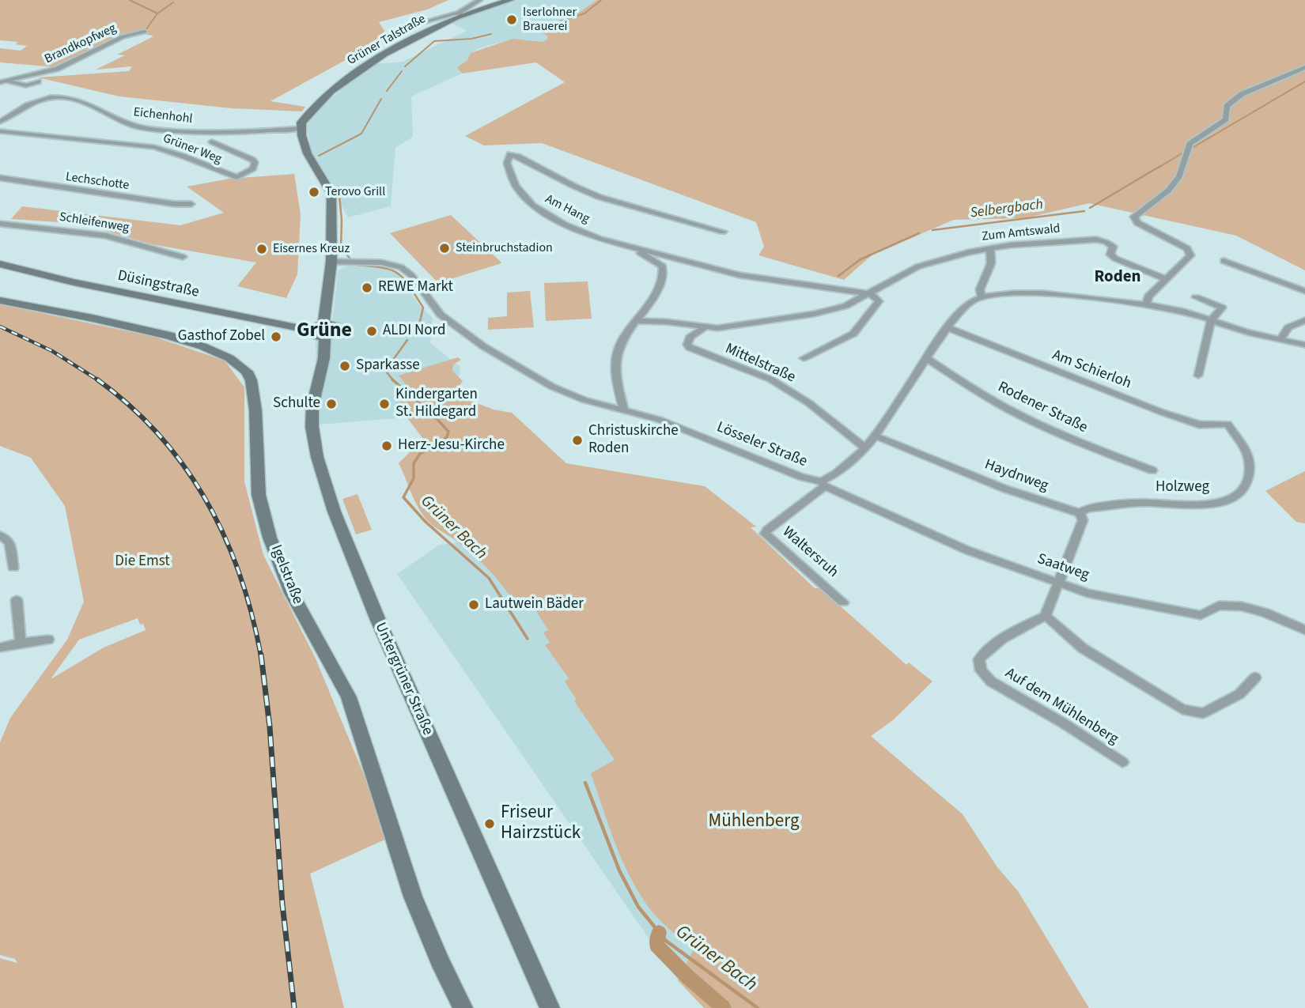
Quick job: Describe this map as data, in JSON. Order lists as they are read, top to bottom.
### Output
{
  "streets": {
    "main road": [
      "Grüner Talstraße",
      "Düsingstraße",
      "Igelstraße",
      "Untergrüner Straße"
    ],
    "street": [
      "Brandkopfweg",
      "Eichenhohl",
      "Grüner Weg",
      "Lechschotte",
      "Am Hang",
      "Schleifenweg",
      "Zum Amtswald",
      "Mittelstraße",
      "Am Schierloh",
      "Rodener Straße",
      "Lösseler Straße",
      "Haydnweg",
      "Holzweg",
      "Waltersruh",
      "Saatweg",
      "Auf dem Mühlenberg"
    ]
  },
  "crossings": [
    ["Grüner Talstraße", "Eichenhohl"],
    ["Am Hang", "Zum Amtswald"],
    ["Zum Amtswald", "Mittelstraße"],
    ["Düsingstraße", "Untergrüner Straße"],
    ["Mittelstraße", "Lösseler Straße"],
    ["Am Schierloh", "Lösseler Straße"],
    ["Am Schierloh", "Holzweg"],
    ["Rodener Straße", "Lösseler Straße"],
    ["Lösseler Straße", "Haydnweg"],
    ["Lösseler Straße", "Waltersruh"],
    ["Lösseler Straße", "Saatweg"],
    ["Haydnweg", "Holzweg"],
    ["Waltersruh", "Saatweg"]
  ],
  "districts": ["Roden", "Grüne"],
  "water": ["Selbergbach", "Grüner Bach"],
  "parks": ["Die Emst", "Mühlenberg"],
  "places": [
    "Iserlohner Brauerei",
    "Terovo Grill",
    "Steinbruchstadion",
    "Eisernes Kreuz",
    "REWE Markt",
    "ALDI Nord",
    "Gasthof Zobel",
    "Sparkasse",
    "Schulte",
    "Kindergarten St. Hildegard",
    "Christuskirche Roden",
    "Herz-Jesu-Kirche",
    "Lautwein Bäder",
    "Friseur Hairzstück"
  ]
}
